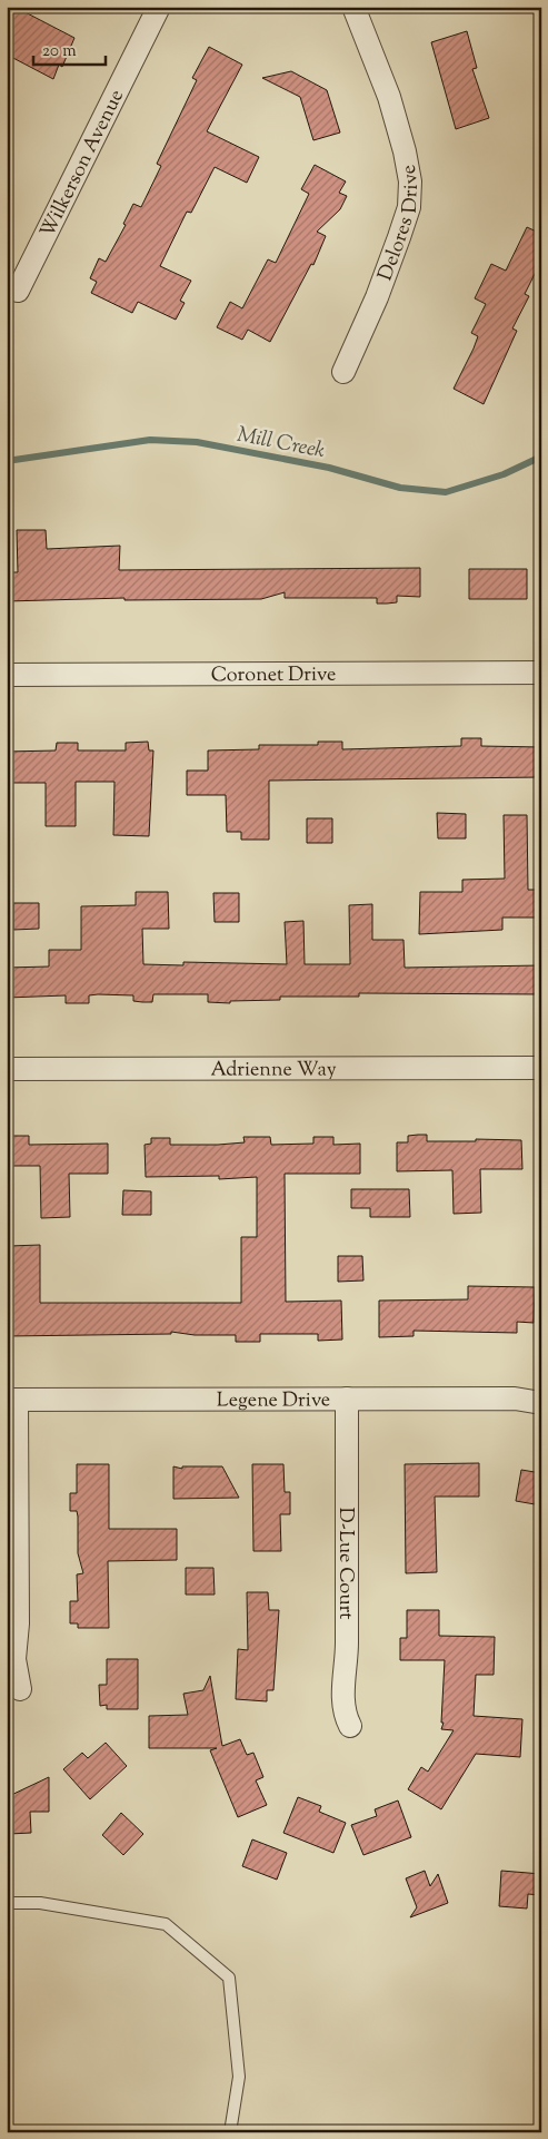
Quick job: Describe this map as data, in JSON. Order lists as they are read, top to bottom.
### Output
{
  "streets": {
    "street": [
      "Wilkerson Avenue",
      "Delores Drive",
      "Coronet Drive",
      "Adrienne Way",
      "Legene Drive",
      "D-Lue Court"
    ]
  },
  "crossings": [
    ["Legene Drive", "D-Lue Court"]
  ],
  "water": ["Mill Creek"],
  "scale_bar": "20 m"
}
